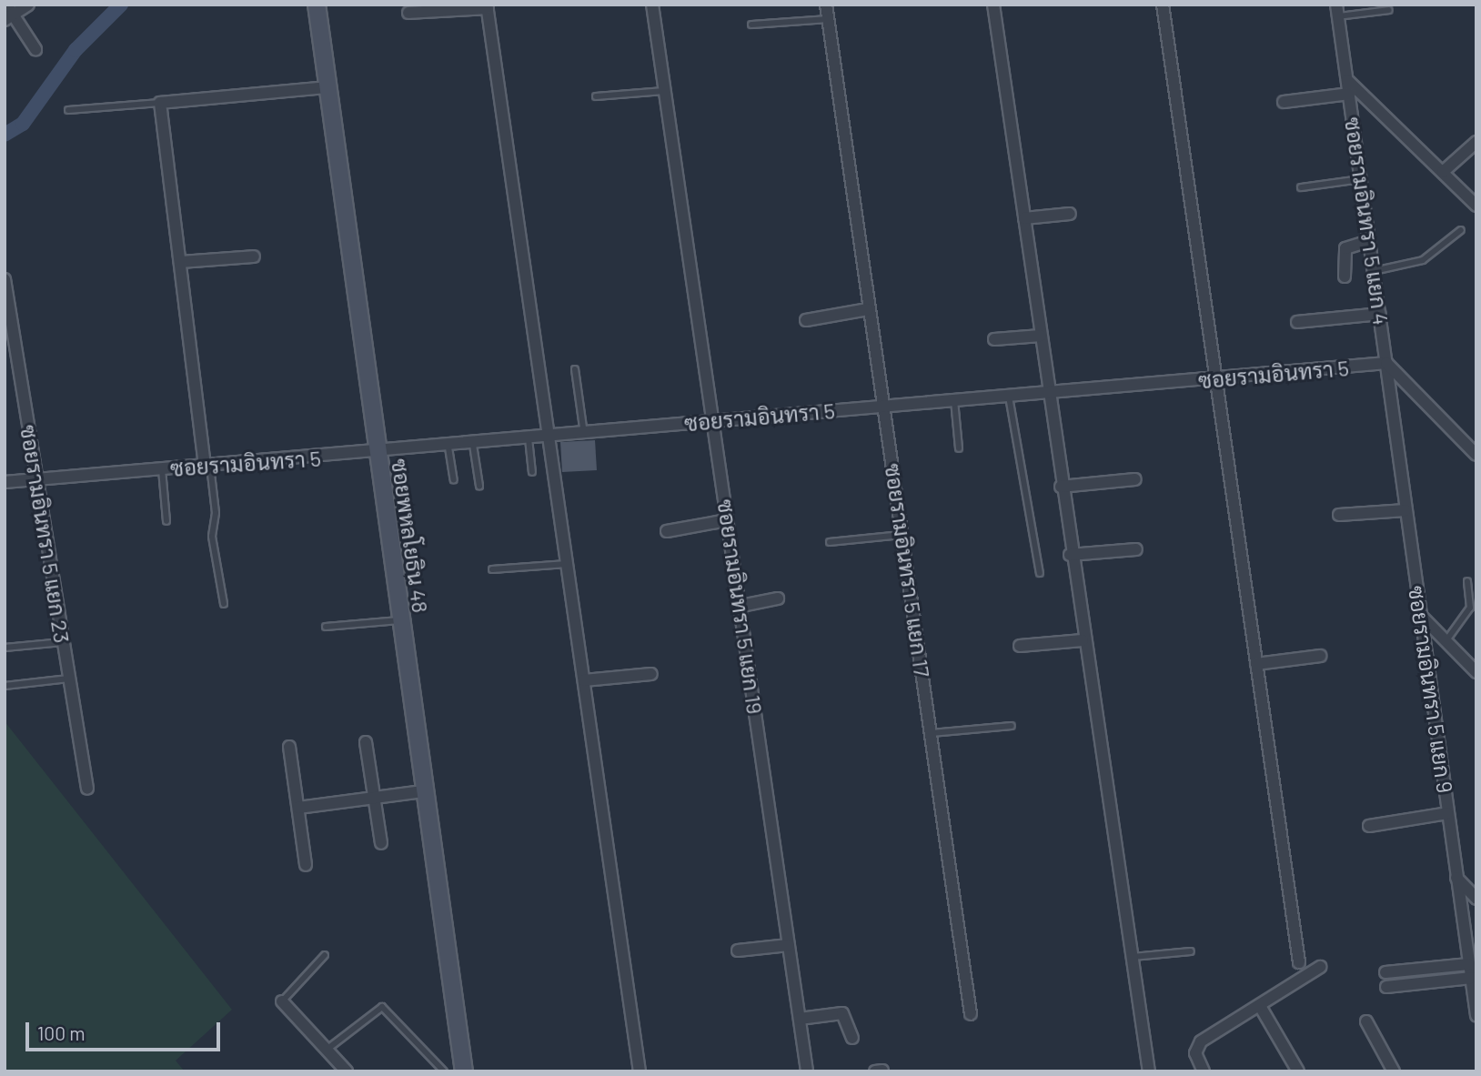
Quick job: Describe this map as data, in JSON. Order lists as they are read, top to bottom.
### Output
{
  "streets": {
    "street": [
      "ซอยรามอินทรา 5 แยก 4",
      "ซอยรามอินทรา 5",
      "ซอยรามอินทรา 5 แยก 23",
      "ซอยพหลโยธิน 48",
      "ซอยรามอินทรา 5 แยก 17",
      "ซอยรามอินทรา 5 แยก 19",
      "ซอยรามอินทรา 5 แยก 9"
    ]
  },
  "crossings": [
    ["ซอยรามอินทรา 5 แยก 4", "ซอยรามอินทรา 5"],
    ["ซอยรามอินทรา 5 แยก 4", "ซอยรามอินทรา 5 แยก 9"],
    ["ซอยรามอินทรา 5", "ซอยรามอินทรา 5 แยก 23"],
    ["ซอยรามอินทรา 5", "ซอยพหลโยธิน 48"],
    ["ซอยรามอินทรา 5", "ซอยรามอินทรา 5 แยก 17"],
    ["ซอยรามอินทรา 5", "ซอยรามอินทรา 5 แยก 19"],
    ["ซอยรามอินทรา 5", "ซอยรามอินทรา 5 แยก 9"]
  ],
  "scale_bar": "100 m"
}
